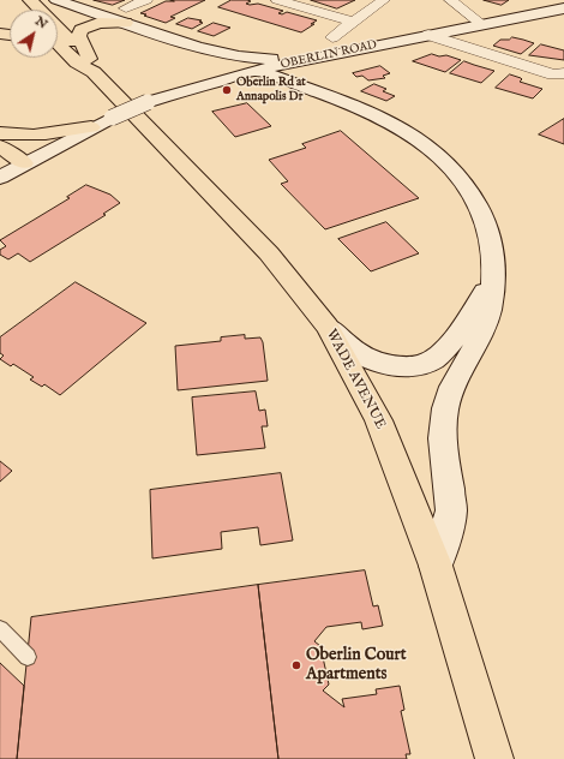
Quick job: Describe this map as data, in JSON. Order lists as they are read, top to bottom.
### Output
{
  "streets": {
    "main road": ["OBERLIN ROAD", "WADE AVENUE"]
  },
  "places": ["Oberlin Rd at Annapolis Dr", "Oberlin Court Apartments"],
  "north": "top right"
}
